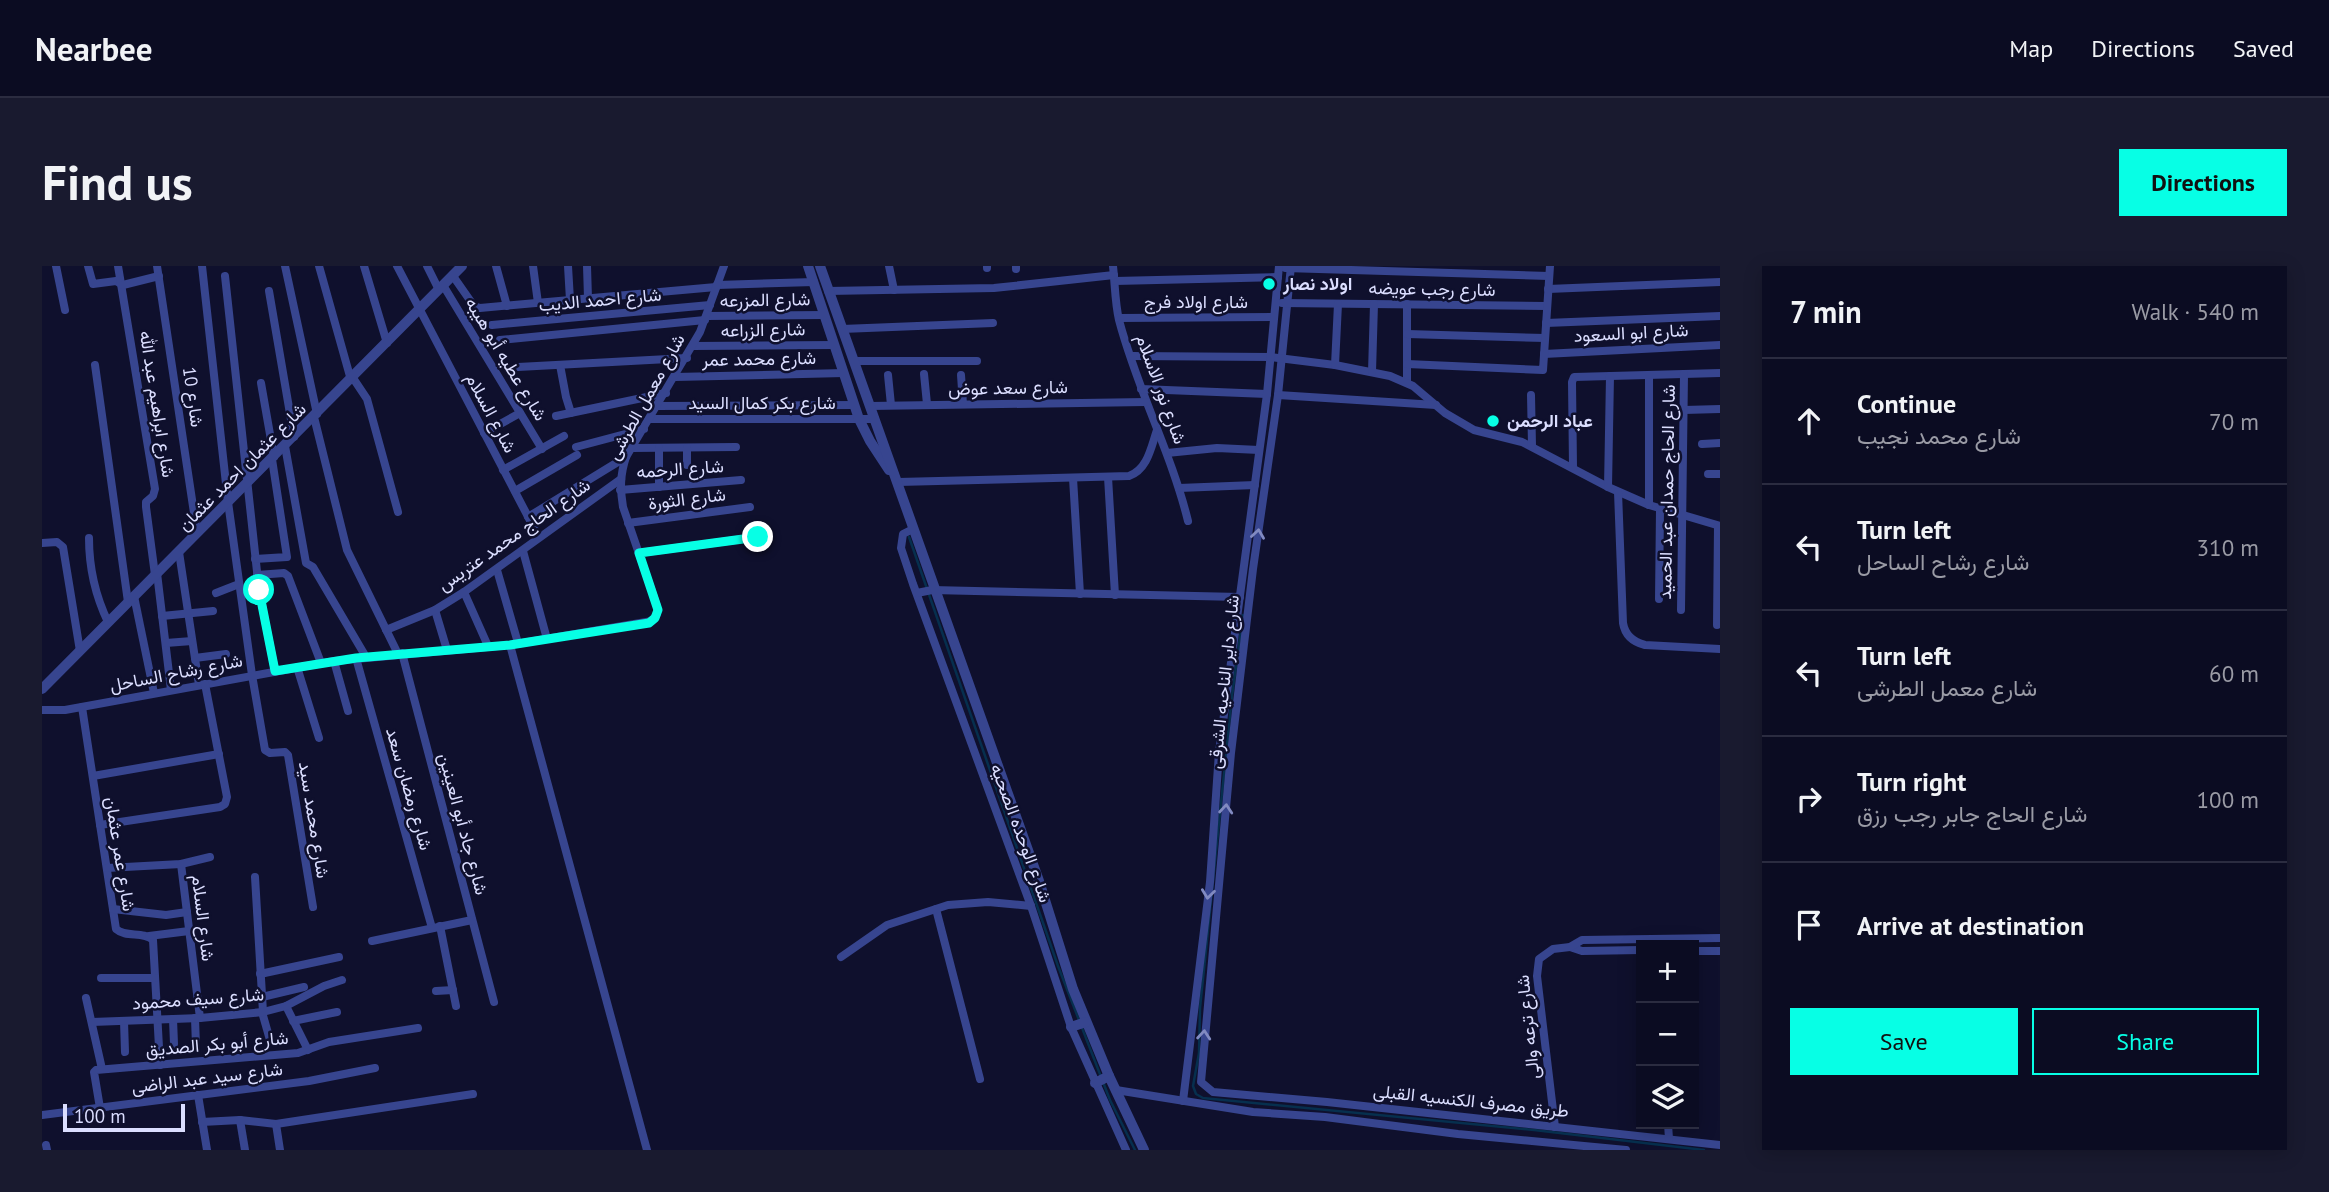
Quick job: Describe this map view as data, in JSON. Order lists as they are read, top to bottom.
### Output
{
  "streets": {
    "street": [
      "شارع رجب عويضه",
      "شارع احمد الديب",
      "شارع المزرعه",
      "شارع اولاد فرج",
      "شارع الزراعه",
      "شارع ابو السعود",
      "شارع عطيه أبو هيبه",
      "شارع محمد عمر",
      "شارع سعد عوض",
      "شارع نور الاسلام",
      "شارع 10",
      "شارع معمل الطرشى",
      "شارع بكر كمال السيد",
      "شارع ابراهيم عبد الله",
      "شارع السلام",
      "شارع عثمان احمد عثمان",
      "شارع الرحمه",
      "شارع الحاج حمدان عبد الحميد",
      "شارع الثورة",
      "شارع الحاج محمد عتريس",
      "شارع رشاح الساحل",
      "شارع داير الناحيه الشرقى",
      "شارع رمضان سعد",
      "شارع محمد سيد",
      "شارع جاد أبو العينين",
      "شارع الوحده الصحيه",
      "شارع عمر عثمان",
      "شارع سيف محمود",
      "شارع ترعه والى",
      "شارع أبو بكر الصديق",
      "شارع سيد عبد الراضى",
      "طريق مصرف الكنسيه القبلى"
    ]
  },
  "crossings": [
    ["شارع رجب عويضه", "شارع داير الناحيه الشرقى"],
    ["شارع احمد الديب", "شارع معمل الطرشى"],
    ["شارع المزرعه", "شارع معمل الطرشى"],
    ["شارع المزرعه", "شارع الوحده الصحيه"],
    ["شارع اولاد فرج", "شارع نور الاسلام"],
    ["شارع اولاد فرج", "شارع داير الناحيه الشرقى"],
    ["شارع الزراعه", "شارع معمل الطرشى"],
    ["شارع الزراعه", "شارع الوحده الصحيه"],
    ["شارع عطيه أبو هيبه", "شارع عثمان احمد عثمان"],
    ["شارع محمد عمر", "شارع معمل الطرشى"],
    ["شارع محمد عمر", "شارع الوحده الصحيه"],
    ["شارع سعد عوض", "شارع نور الاسلام"],
    ["شارع سعد عوض", "شارع الوحده الصحيه"],
    ["شارع 10", "شارع عثمان احمد عثمان"],
    ["شارع معمل الطرشى", "شارع بكر كمال السيد"],
    ["شارع معمل الطرشى", "شارع الرحمه"],
    ["شارع معمل الطرشى", "شارع الثورة"],
    ["شارع معمل الطرشى", "شارع الحاج محمد عتريس"],
    ["شارع معمل الطرشى", "شارع رشاح الساحل"],
    ["شارع بكر كمال السيد", "شارع الوحده الصحيه"],
    ["شارع ابراهيم عبد الله", "شارع عثمان احمد عثمان"],
    ["شارع ابراهيم عبد الله", "شارع رشاح الساحل"],
    ["شارع السلام", "شارع عثمان احمد عثمان"],
    ["شارع السلام", "شارع سيف محمود"],
    ["شارع عثمان احمد عثمان", "شارع جاد أبو العينين"],
    ["شارع الحاج محمد عتريس", "شارع جاد أبو العينين"],
    ["شارع رشاح الساحل", "شارع رمضان سعد"],
    ["شارع رشاح الساحل", "شارع محمد سيد"],
    ["شارع رشاح الساحل", "شارع جاد أبو العينين"],
    ["شارع رشاح الساحل", "شارع عمر عثمان"],
    ["شارع داير الناحيه الشرقى", "طريق مصرف الكنسيه القبلى"],
    ["شارع الوحده الصحيه", "طريق مصرف الكنسيه القبلى"],
    ["شارع ترعه والى", "طريق مصرف الكنسيه القبلى"]
  ],
  "places": ["اولاد نصار", "عباد الرحمن"],
  "scale_bar": "100 m",
  "page": {
    "header": "Nearbee",
    "nav": ["Map", "Directions", "Saved"],
    "buttons": [
      "Directions",
      ["Save", "Share"]
    ],
    "title": "Find us",
    "heading": ["7 min", "Walk · 540 m"],
    "list": [
      ["Continue", "شارع محمد نجيب", "70 m"],
      ["Turn left", "شارع رشاح الساحل", "310 m"],
      ["Turn left", "شارع معمل الطرشى", "60 m"],
      ["Turn right", "شارع الحاج جابر رجب رزق", "100 m"],
      "Arrive at destination"
    ],
    "map_buttons": ["+", "−"],
    "scale": "100 m"
  }
}
